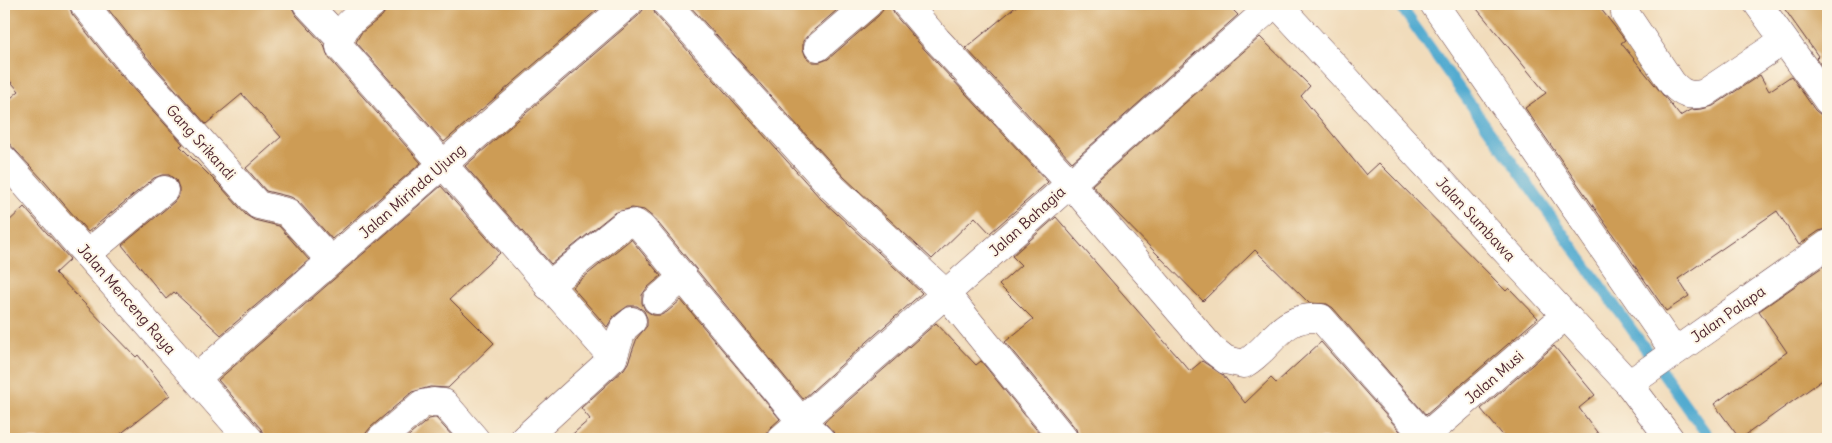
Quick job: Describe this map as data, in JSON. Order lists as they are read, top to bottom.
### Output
{
  "streets": {
    "street": [
      "Gang Srikandi",
      "Jalan Mirinda Ujung",
      "Jalan Sumbawa",
      "Jalan Bahagia",
      "Jalan Menceng Raya",
      "Jalan Palapa",
      "Jalan Musi"
    ]
  },
  "crossings": [
    ["Gang Srikandi", "Jalan Mirinda Ujung"],
    ["Jalan Mirinda Ujung", "Jalan Menceng Raya"],
    ["Jalan Sumbawa", "Jalan Bahagia"],
    ["Jalan Sumbawa", "Jalan Palapa"],
    ["Jalan Sumbawa", "Jalan Musi"]
  ]
}
